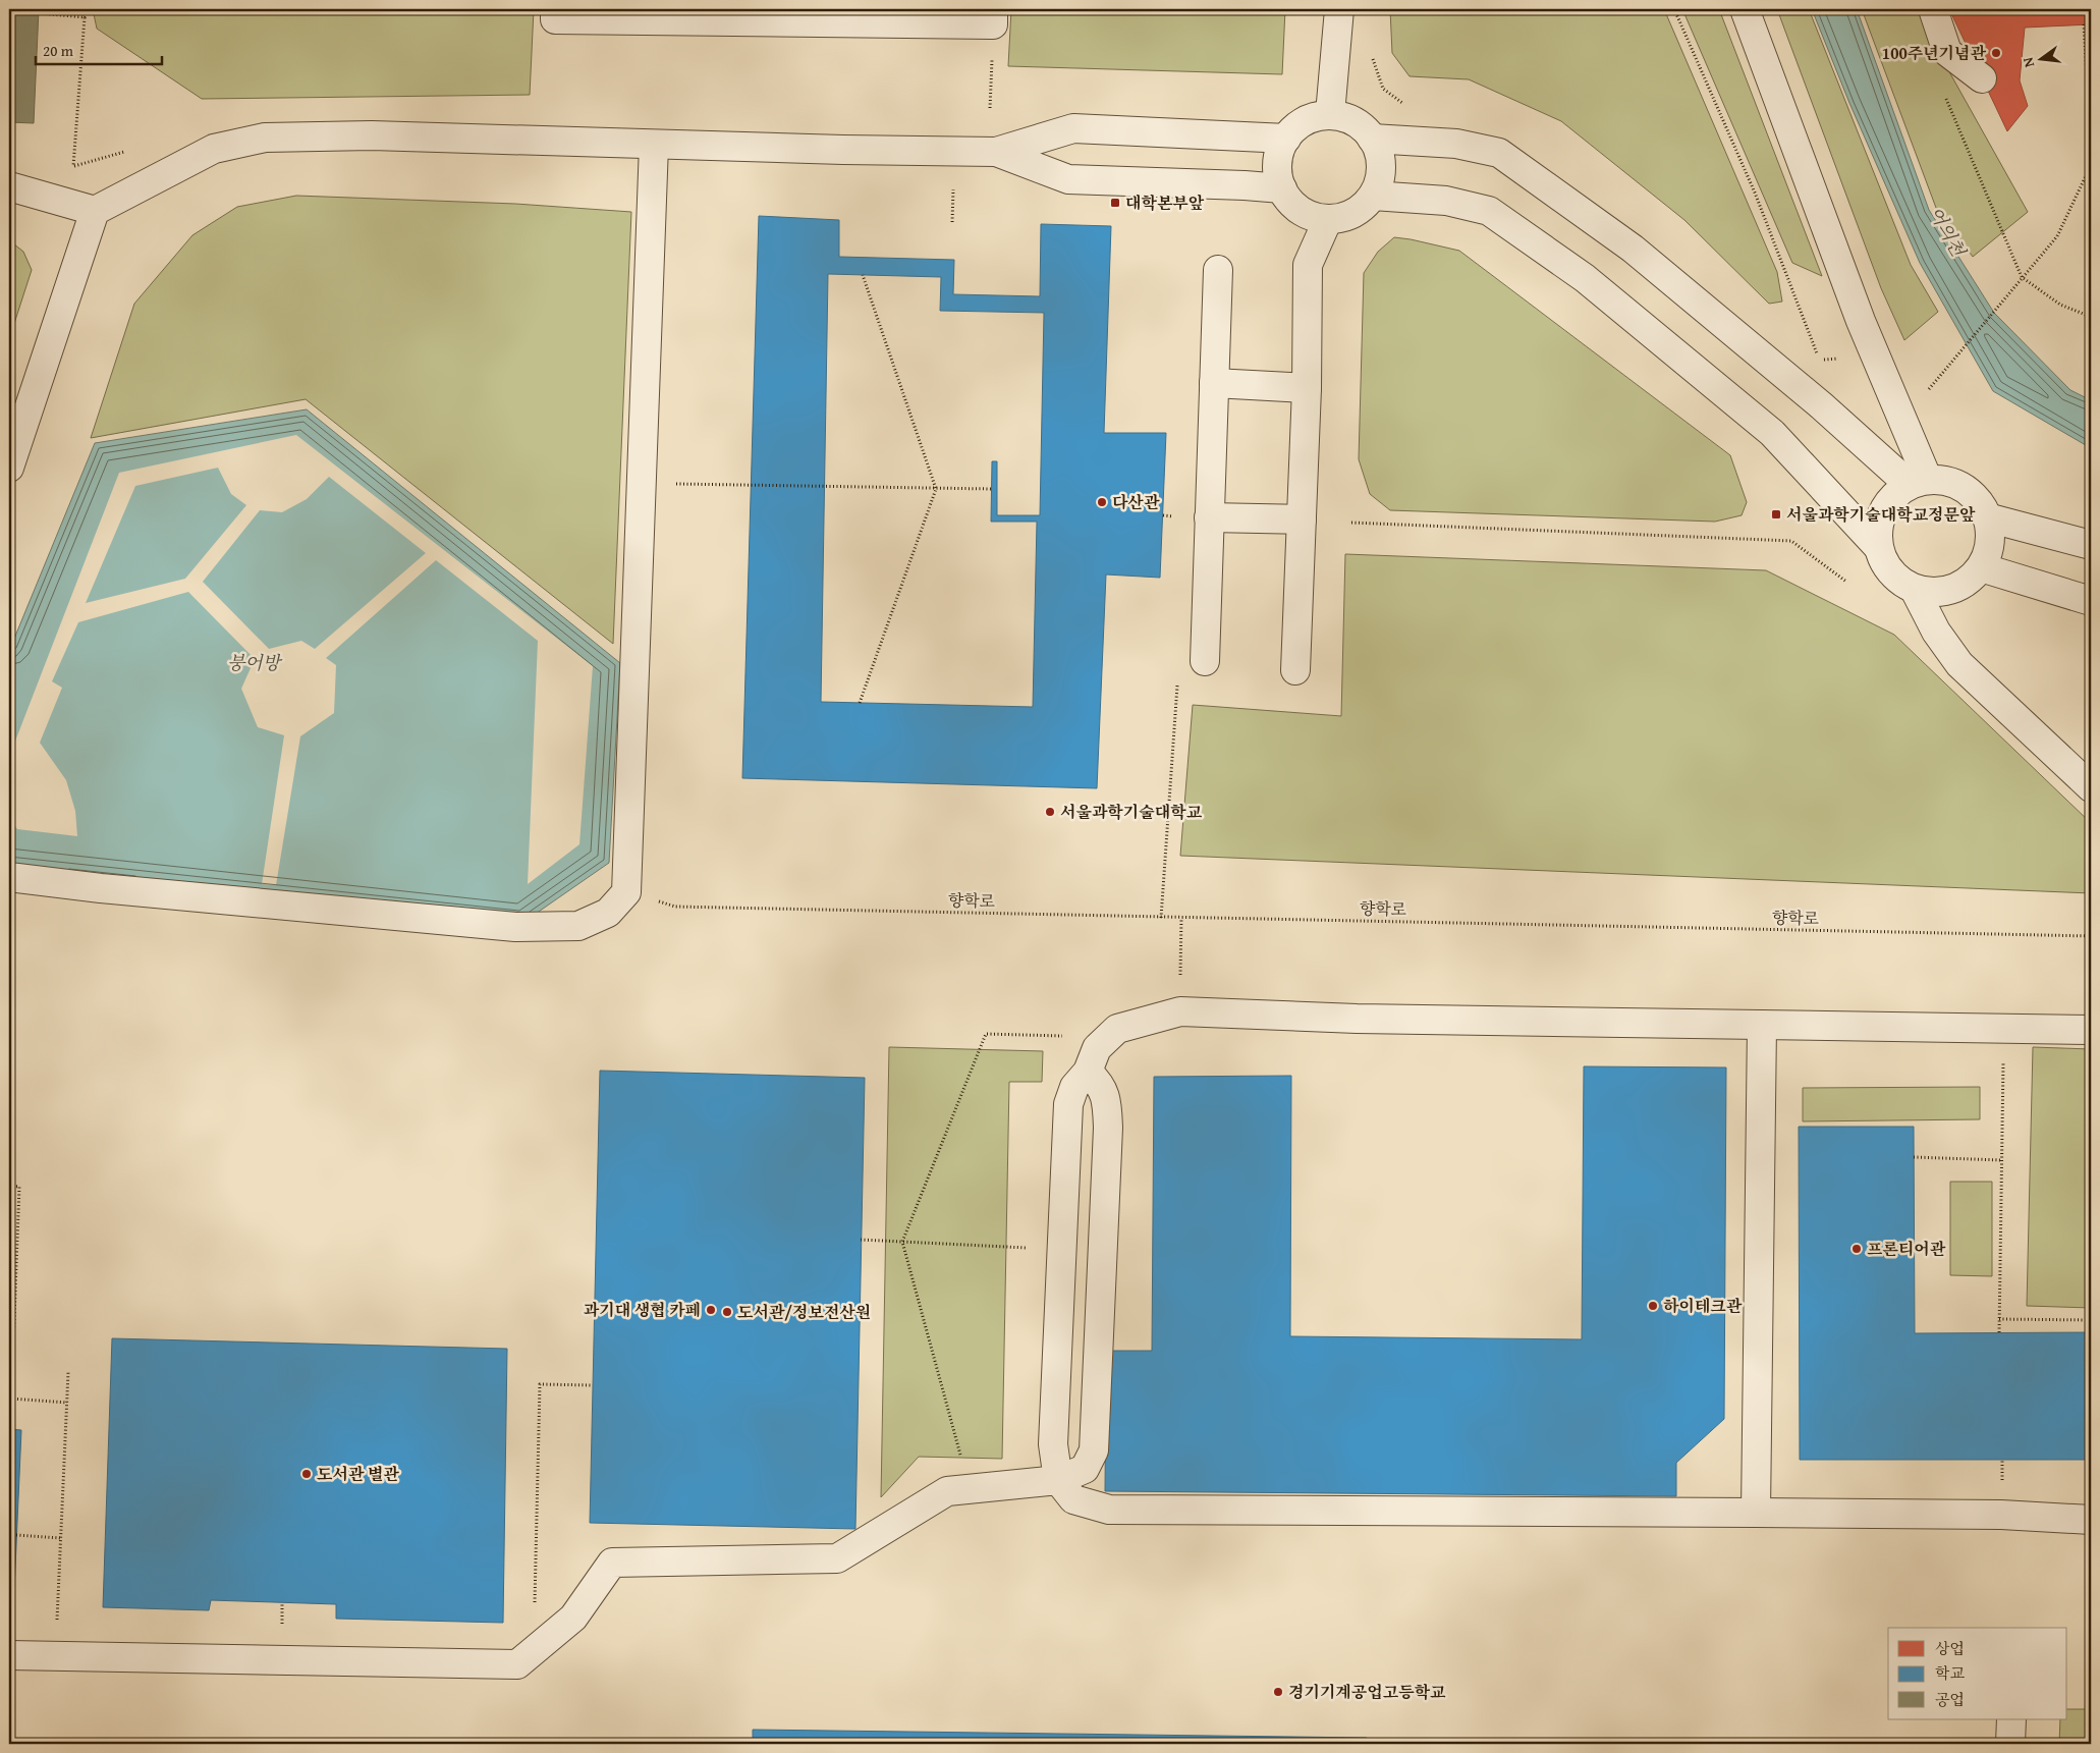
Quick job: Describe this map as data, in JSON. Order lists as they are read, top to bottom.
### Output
{
  "streets": {
    "path": ["향학로"]
  },
  "water": ["어의천", "붕어방"],
  "places": {
    "other": [
      "100주년기념관",
      "다산관",
      "서울과학기술대학교",
      "프론티어관",
      "하이테크관",
      "과기대 생협 카페",
      "도서관/정보전산원",
      "도서관 별관",
      "경기기계공업고등학교"
    ],
    "transit": ["대학본부앞", "서울과학기술대학교정문앞"]
  },
  "legend": ["상업", "학교", "공업"],
  "scale_bar": "20 m",
  "north": "left"
}
